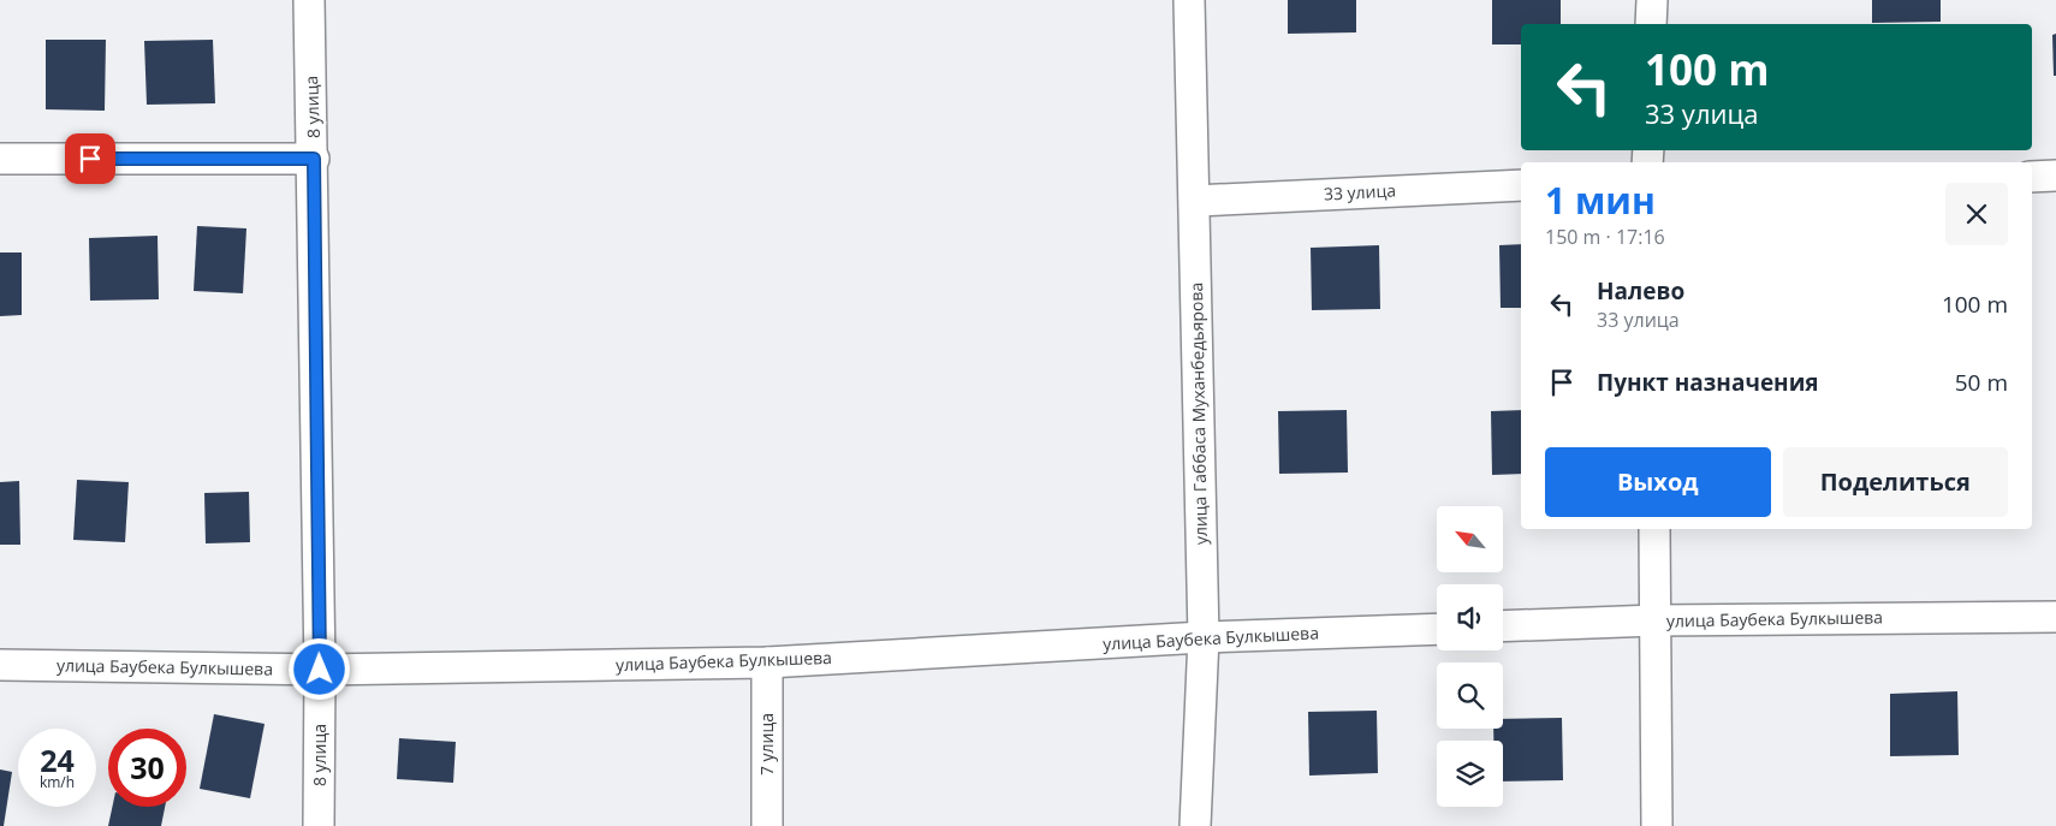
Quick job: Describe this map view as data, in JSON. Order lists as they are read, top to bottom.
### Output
{
  "streets": {
    "street": [
      "8 улица",
      "33 улица",
      "улица Габбаса Муханбедьярова",
      "улица Баубека Булкышева",
      "7 улица"
    ]
  },
  "crossings": [
    ["8 улица", "улица Баубека Булкышева"],
    ["33 улица", "улица Габбаса Муханбедьярова"],
    ["улица Габбаса Муханбедьярова", "улица Баубека Булкышева"],
    ["улица Баубека Булкышева", "7 улица"]
  ],
  "north": "top left",
  "page": {
    "turn": ["100 m", "33 улица"],
    "heading": ["1 мин", "150 m · 17:16"],
    "list": [
      {
        "name": "Налево",
        "note": "33 улица",
        "value": "100 m"
      },
      {
        "name": "Пункт назначения",
        "value": "50 m"
      }
    ],
    "buttons": ["Выход", "Поделиться"],
    "speed": "24 km/h",
    "limit": "30"
  }
}
